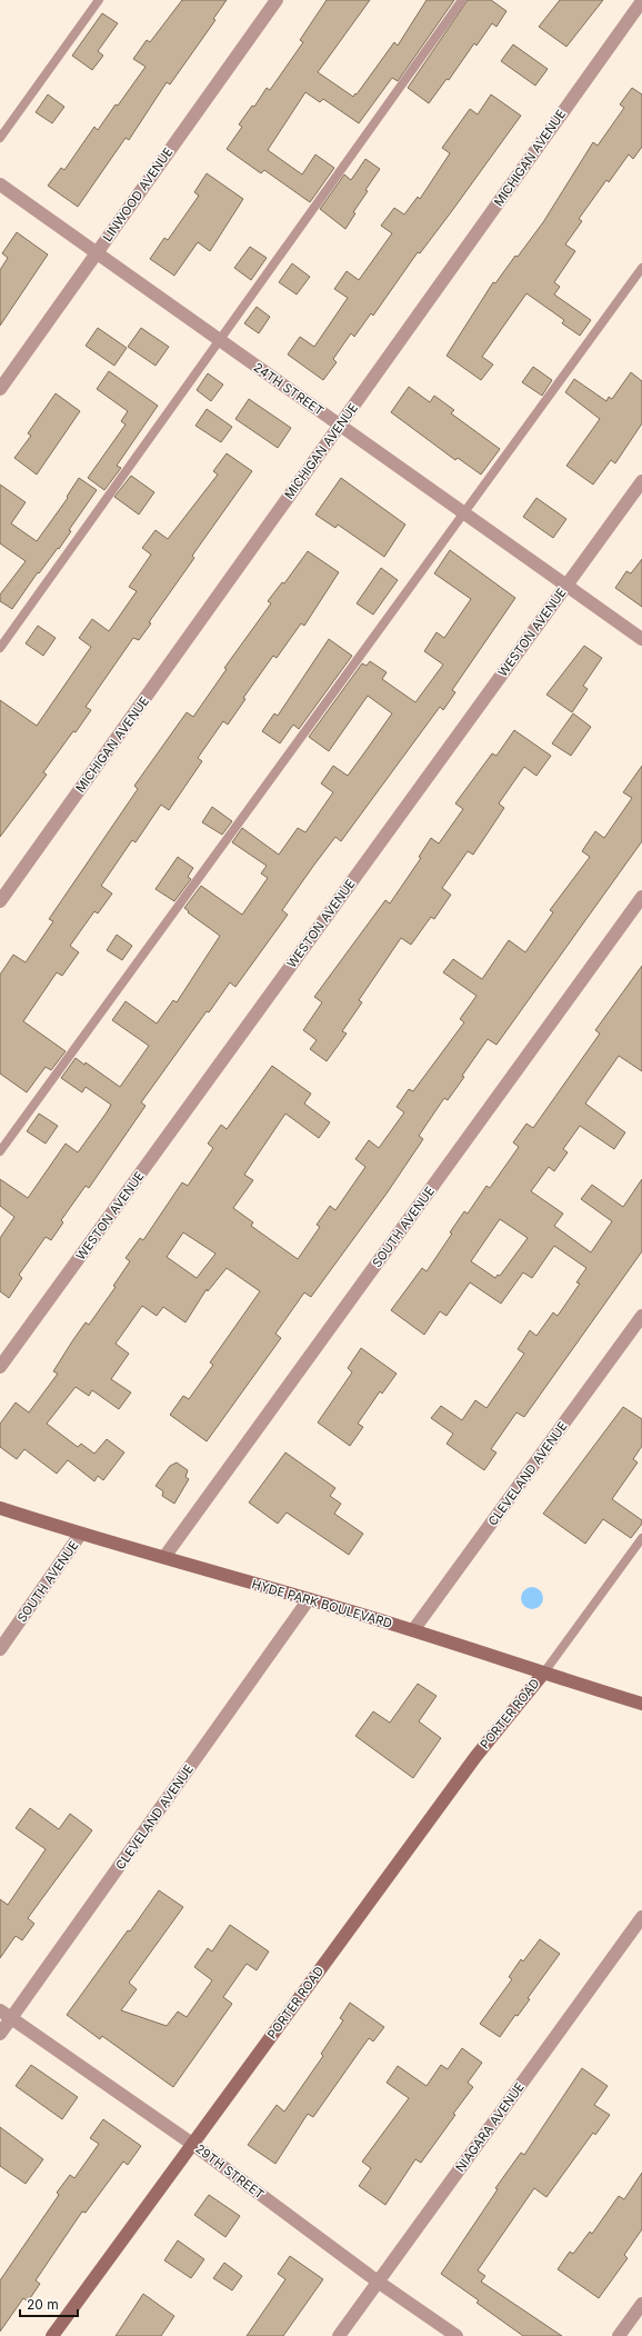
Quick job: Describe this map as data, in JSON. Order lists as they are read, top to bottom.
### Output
{
  "streets": {
    "main road": ["HYDE PARK BOULEVARD", "PORTER ROAD"],
    "street": [
      "MICHIGAN AVENUE",
      "LINWOOD AVENUE",
      "24TH STREET",
      "WESTON AVENUE",
      "SOUTH AVENUE",
      "CLEVELAND AVENUE",
      "NIAGARA AVENUE",
      "29TH STREET"
    ]
  },
  "crossings": [
    ["MICHIGAN AVENUE", "24TH STREET"],
    ["LINWOOD AVENUE", "24TH STREET"],
    ["24TH STREET", "WESTON AVENUE"],
    ["SOUTH AVENUE", "HYDE PARK BOULEVARD"],
    ["CLEVELAND AVENUE", "HYDE PARK BOULEVARD"],
    ["CLEVELAND AVENUE", "29TH STREET"],
    ["HYDE PARK BOULEVARD", "PORTER ROAD"],
    ["PORTER ROAD", "29TH STREET"],
    ["NIAGARA AVENUE", "29TH STREET"]
  ],
  "scale_bar": "20 m"
}
